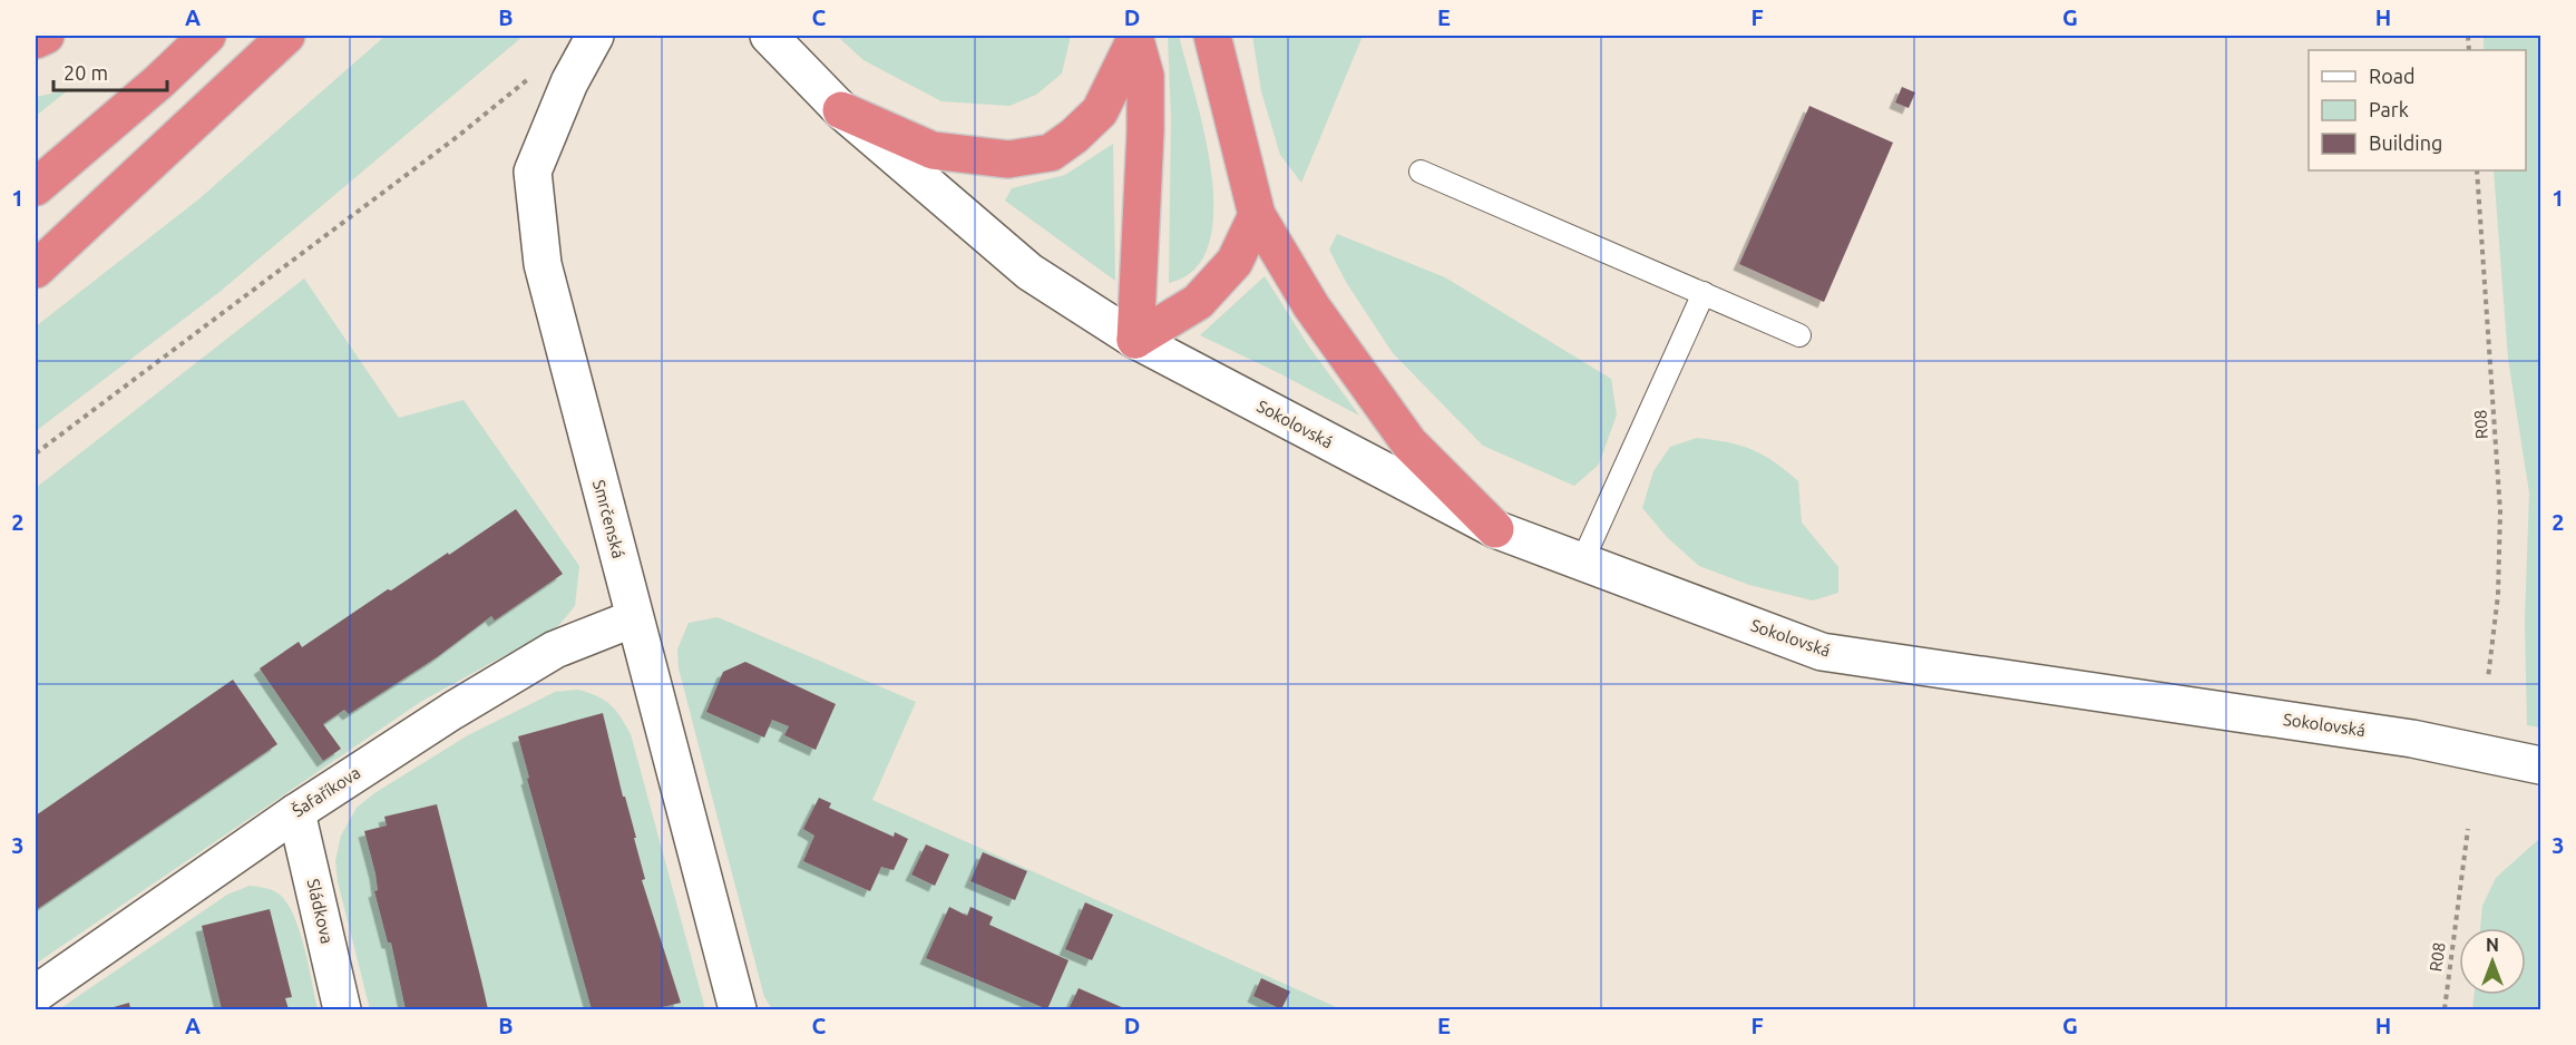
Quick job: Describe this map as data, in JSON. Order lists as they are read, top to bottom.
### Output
{
  "streets": {
    "street": [
      "Sokolovská",
      "Smrčenská",
      "Šafaříkova",
      "Sládkova"
    ],
    "path": ["R08"]
  },
  "crossings": [
    ["Smrčenská", "Šafaříkova"],
    ["Šafaříkova", "Sládkova"]
  ],
  "legend": ["Road", "Park", "Building"],
  "scale_bar": "20 m",
  "north": "top",
  "grid": {
    "columns": [
      "A",
      "B",
      "C",
      "D",
      "E",
      "F",
      "G",
      "H"
    ],
    "rows": ["1", "2", "3"]
  }
}
